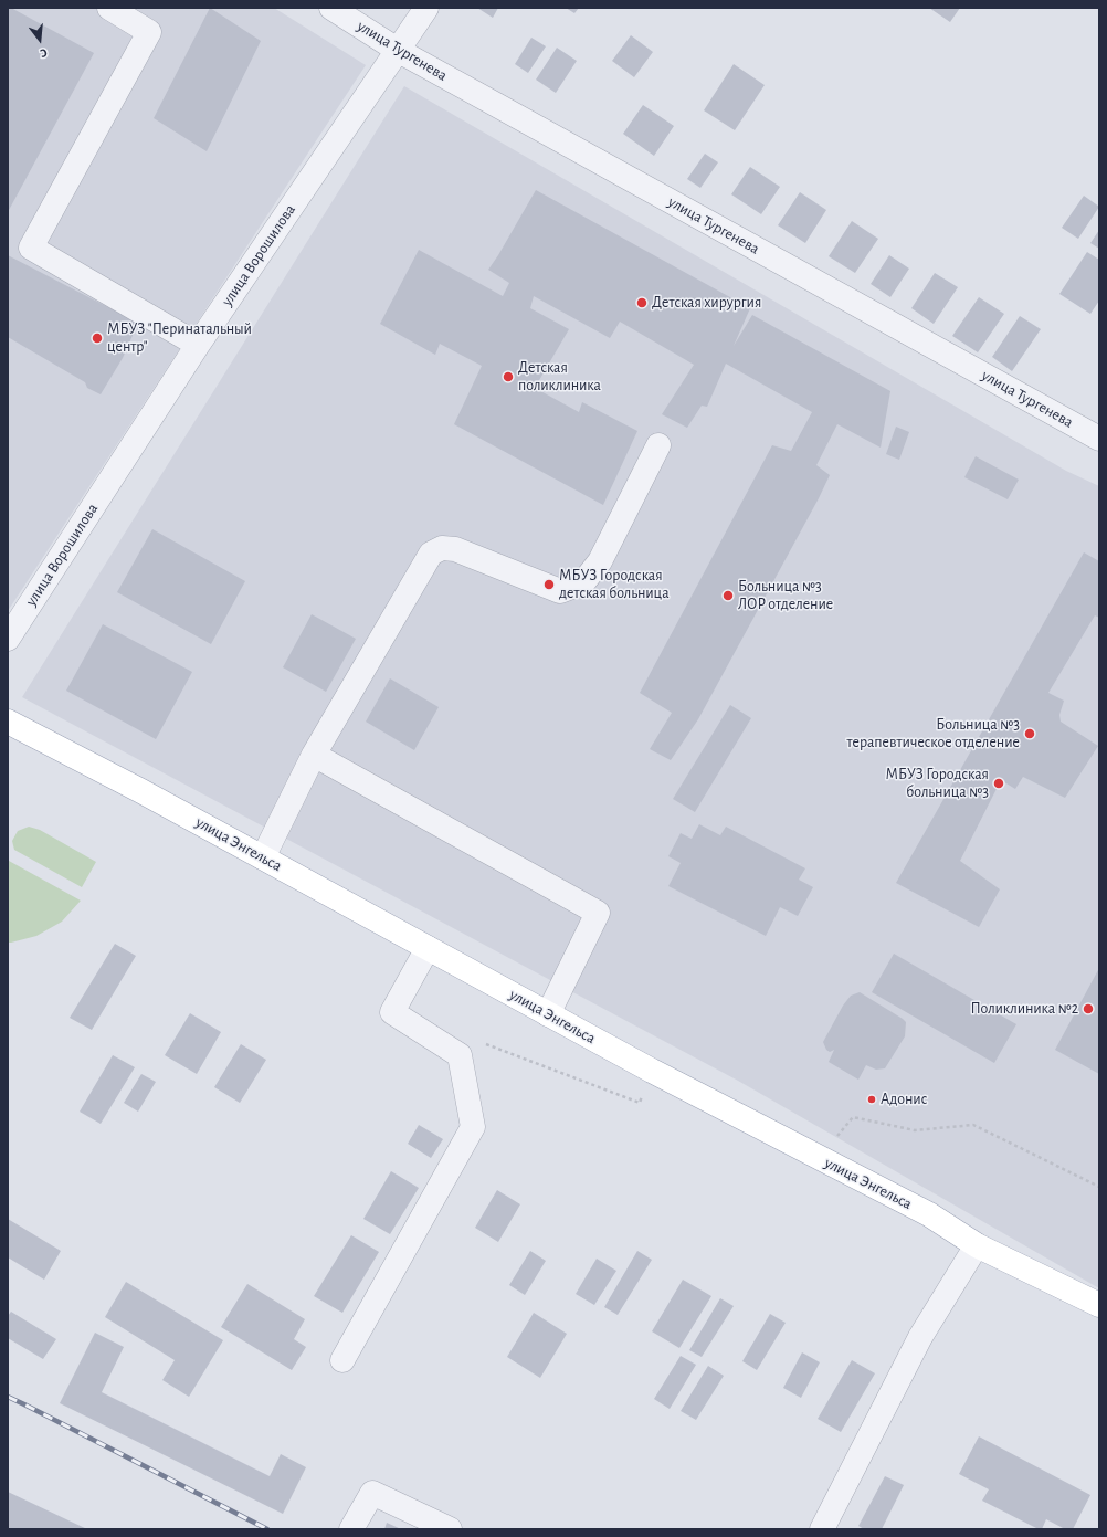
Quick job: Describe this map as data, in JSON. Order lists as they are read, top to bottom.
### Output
{
  "streets": {
    "main road": ["улица Энгельса"],
    "street": ["улица Тургенева", "улица Ворошилова"]
  },
  "crossings": [
    ["улица Тургенева", "улица Ворошилова"]
  ],
  "places": [
    "Детская хирургия",
    "МБУЗ \"Перинатальный центр\"",
    "Детская поликлиника",
    "МБУЗ Городская детская больница",
    "Больница №3 ЛОР отделение",
    "Больница №3 терапевтическое отделение",
    "МБУЗ Городская больница №3",
    "Поликлиника №2",
    "Адонис"
  ],
  "north": "bottom"
}
